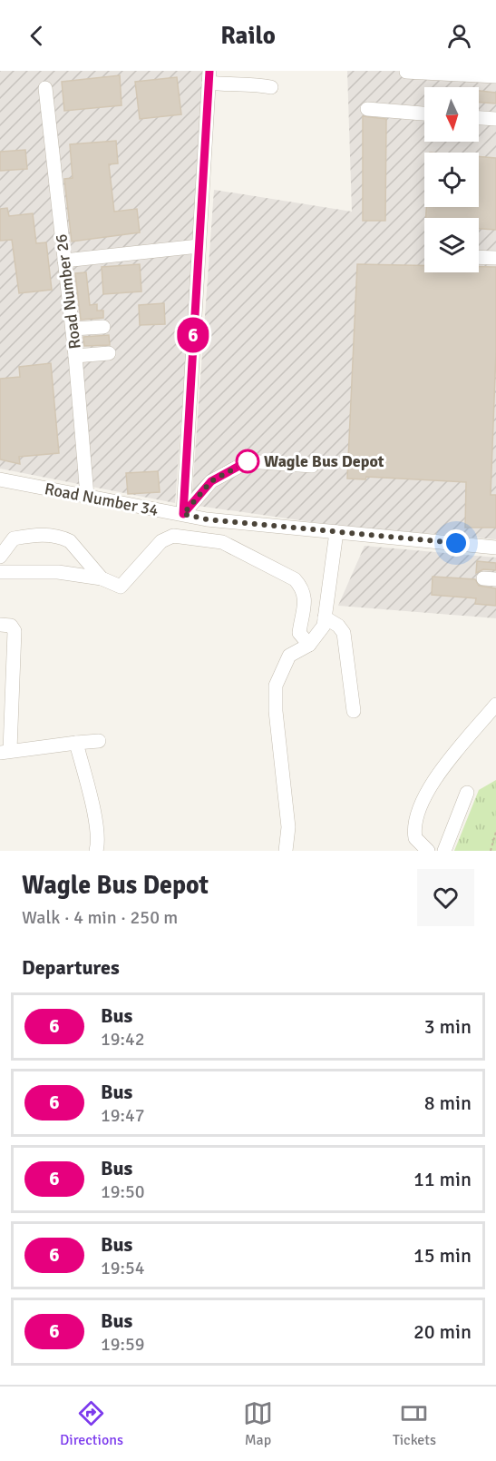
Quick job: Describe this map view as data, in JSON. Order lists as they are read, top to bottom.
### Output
{
  "streets": {
    "street": ["Road Number 26", "Road Number 34"]
  },
  "crossings": [
    ["Road Number 26", "Road Number 34"]
  ],
  "places": ["Wagle Bus Depot"],
  "lines": ["bus line 6"],
  "north": "bottom",
  "page": {
    "header": "Railo",
    "on_map": "6",
    "heading": [
      ["Wagle Bus Depot", "Walk · 4 min · 250 m"],
      "Departures"
    ],
    "list": [
      {
        "mark": "6",
        "name": "Bus",
        "note": "19:42",
        "value": "3 min"
      },
      {
        "mark": "6",
        "name": "Bus",
        "note": "19:47",
        "value": "8 min"
      },
      {
        "mark": "6",
        "name": "Bus",
        "note": "19:50",
        "value": "11 min"
      },
      {
        "mark": "6",
        "name": "Bus",
        "note": "19:54",
        "value": "15 min"
      },
      {
        "mark": "6",
        "name": "Bus",
        "note": "19:59",
        "value": "20 min"
      }
    ],
    "tabs": ["Directions", "Map", "Tickets"]
  }
}
